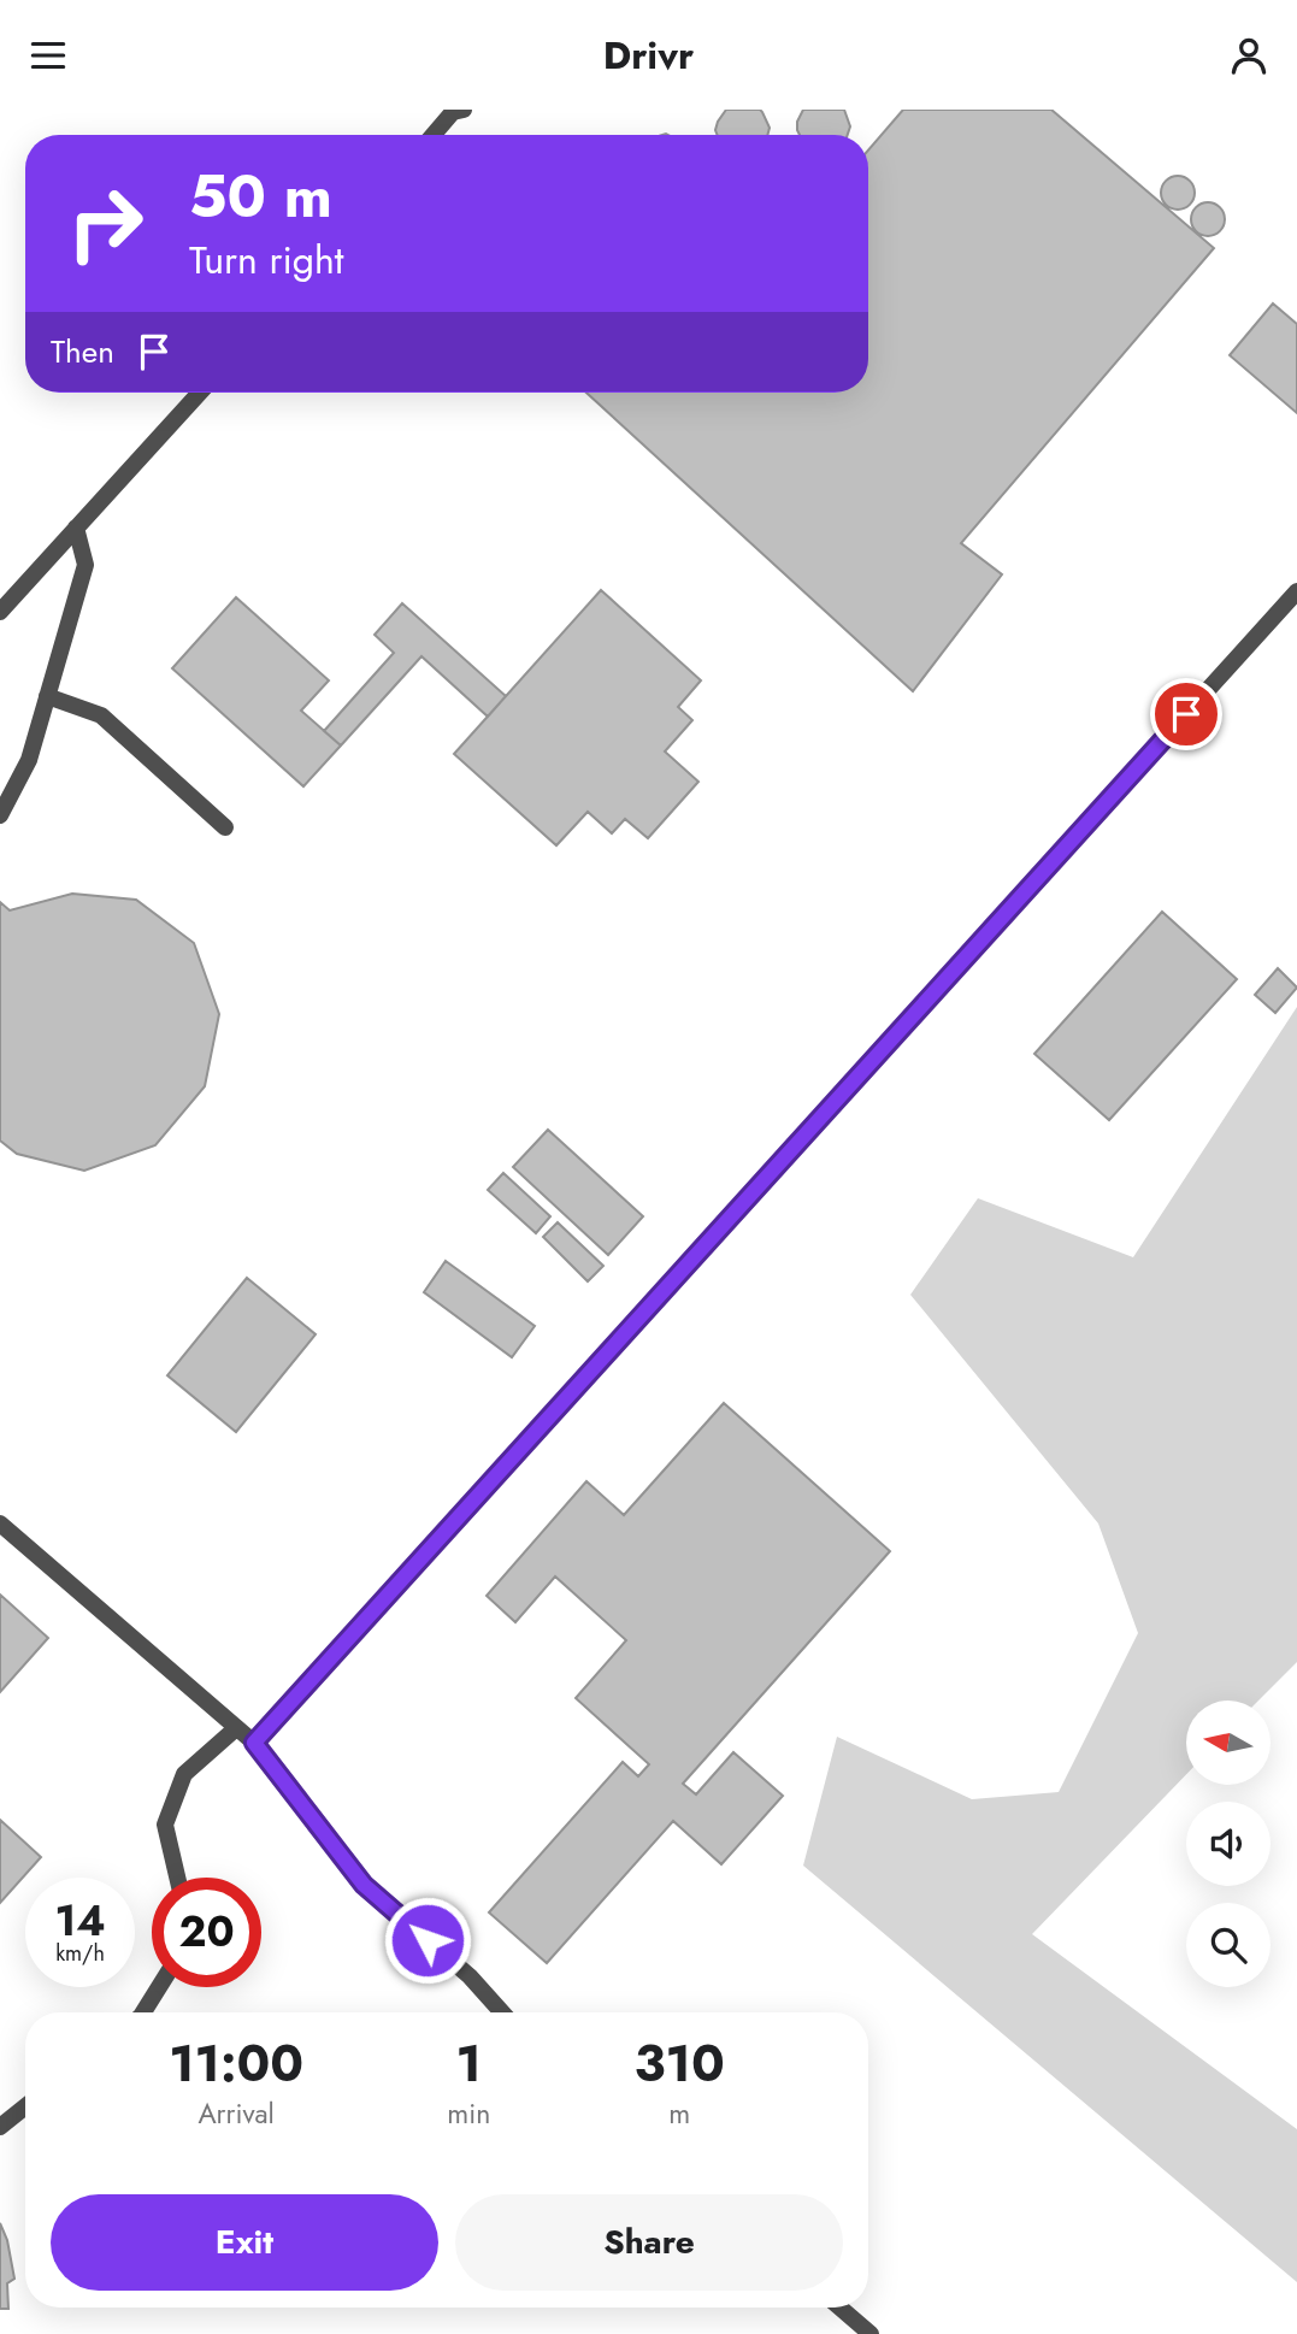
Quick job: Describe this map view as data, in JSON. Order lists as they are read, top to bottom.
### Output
{
  "north": "left",
  "page": {
    "header": "Drivr",
    "turn": ["50 m", "Turn right"],
    "then": "Then",
    "speed": "14 km/h",
    "limit": "20",
    "eta": [
      "11:00",
      "Arrival",
      "1",
      "min",
      "310",
      "m"
    ],
    "buttons": ["Exit", "Share"]
  }
}
